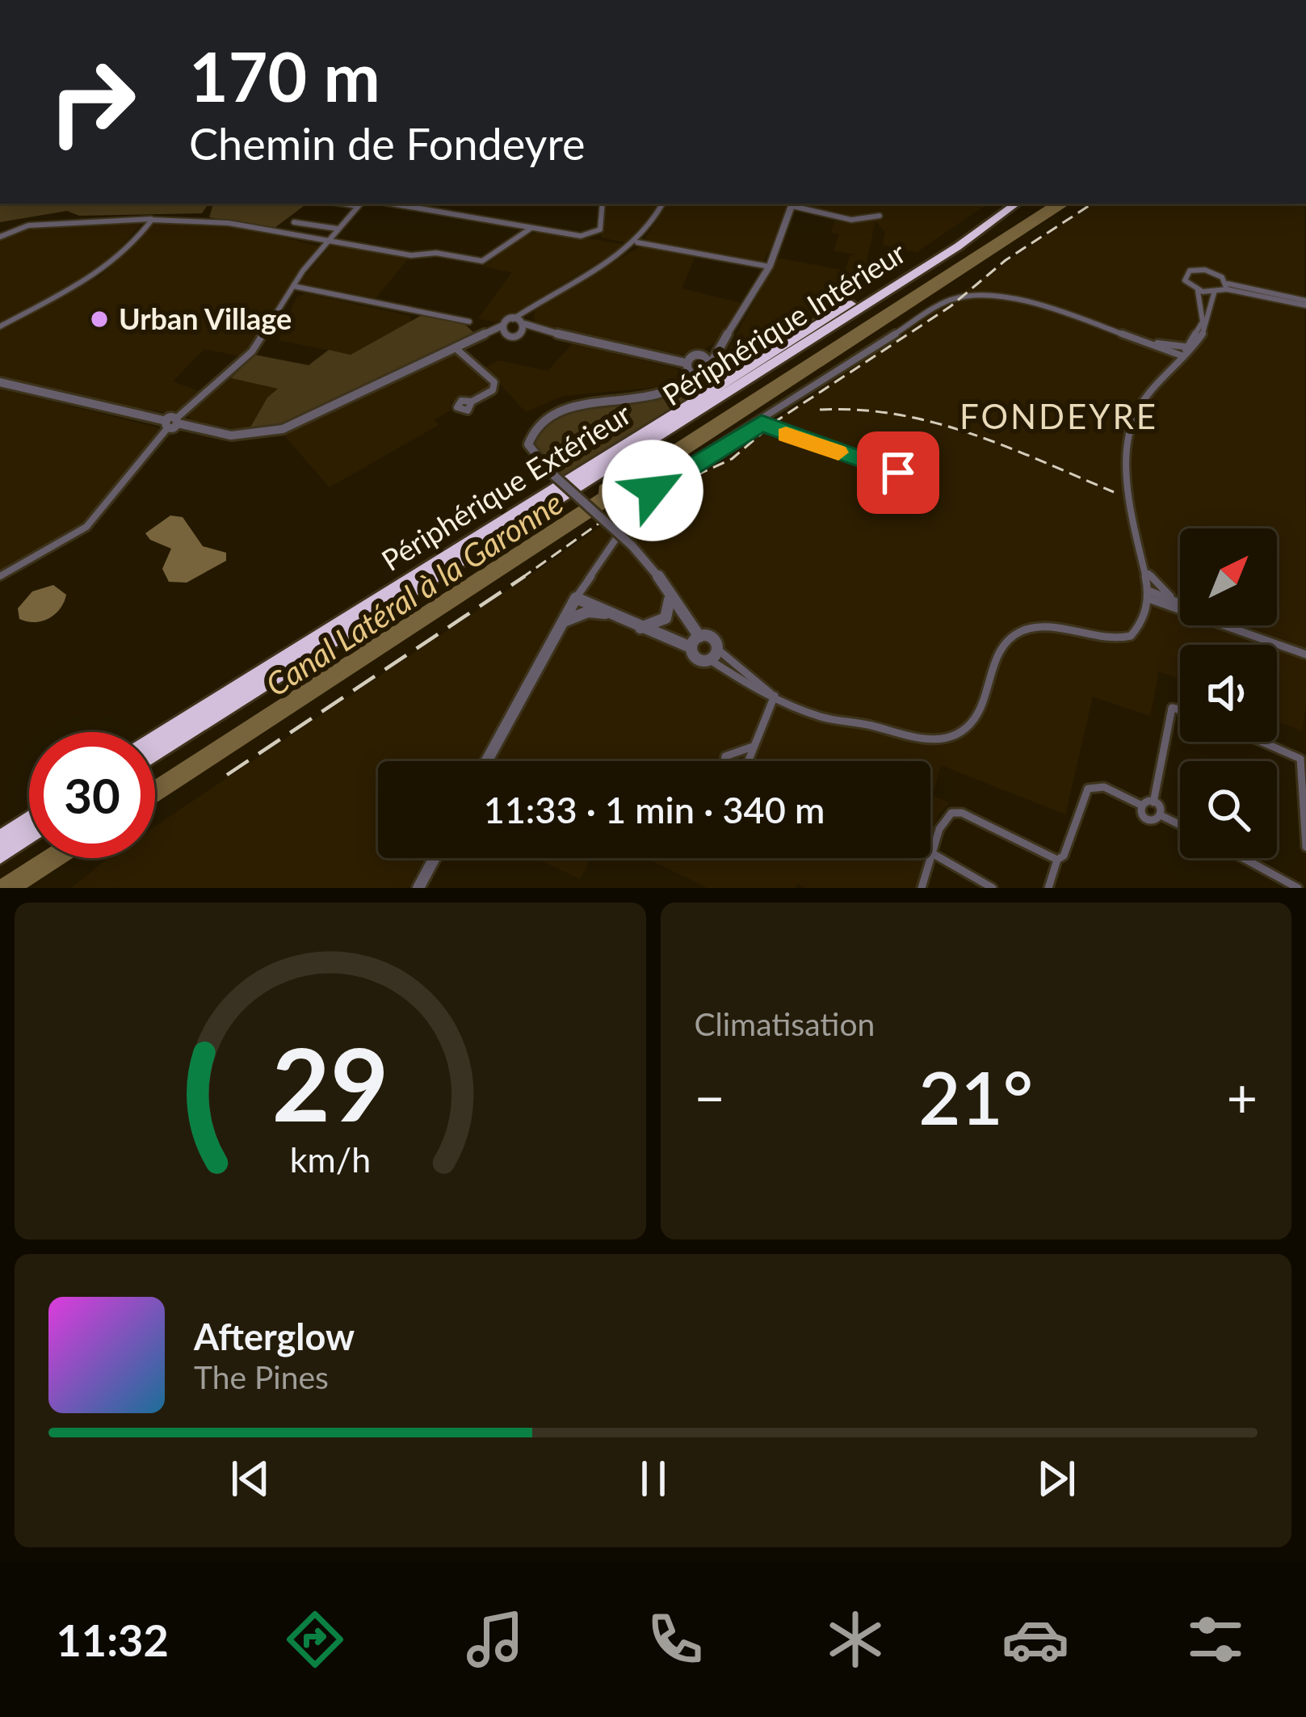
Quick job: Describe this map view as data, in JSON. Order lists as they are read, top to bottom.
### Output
{
  "streets": {
    "highway": ["Périphérique Intérieur", "Périphérique Extérieur"]
  },
  "districts": ["FONDEYRE"],
  "water": ["Canal Latéral à la Garonne"],
  "places": ["Urban Village"],
  "north": "top right",
  "page": {
    "turn": ["170 m", "Chemin de Fondeyre"],
    "limit": "30",
    "trip": "11:33 · 1 min · 340 m",
    "tile": "Climatisation",
    "heat": ["−", "21°", "+"],
    "song": ["Afterglow", "The Pines"],
    "tabs": "11:32",
    "gauge": ["29", "km/h"]
  }
}
